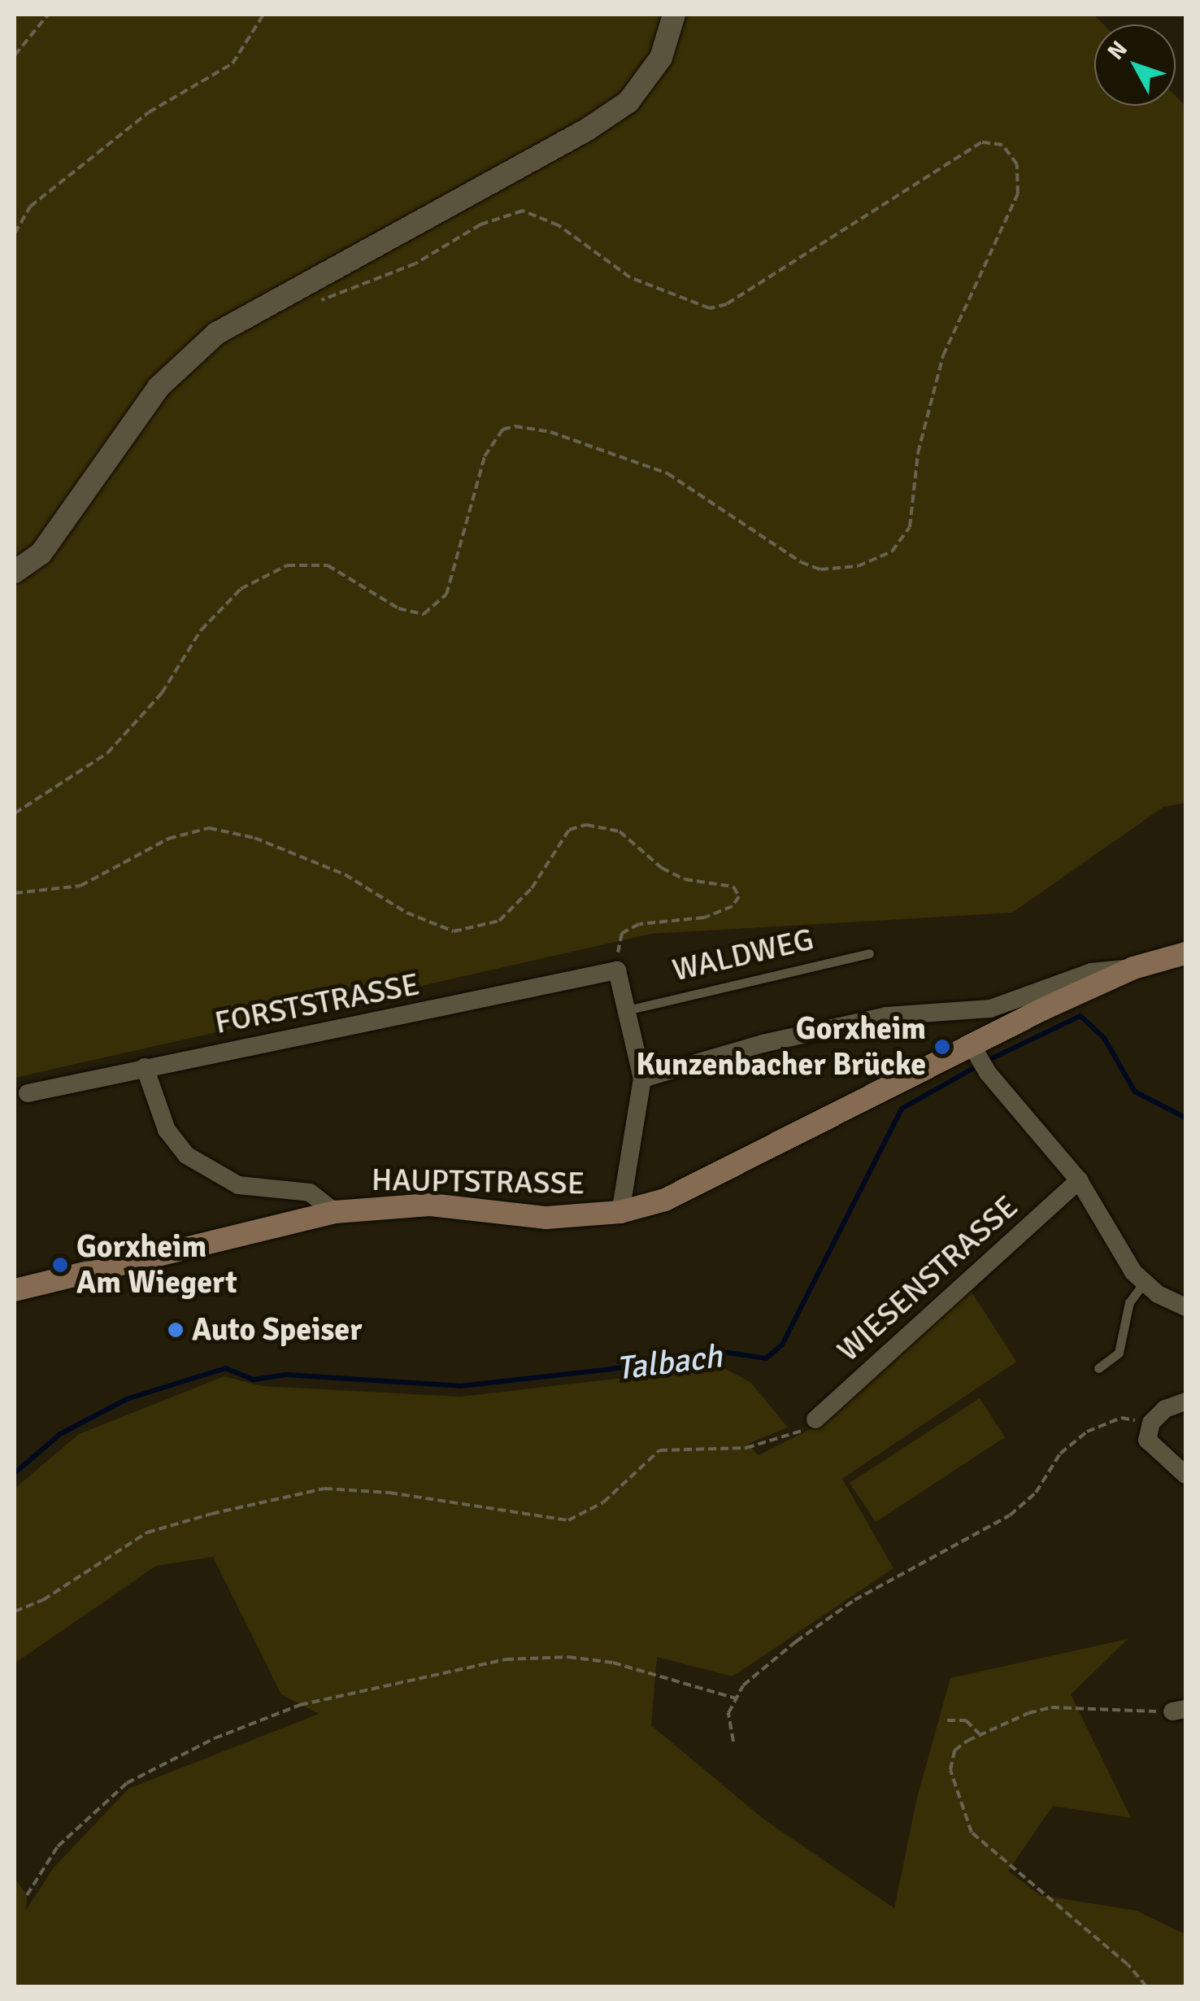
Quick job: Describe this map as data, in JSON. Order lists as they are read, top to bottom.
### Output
{
  "streets": {
    "main road": ["HAUPTSTRASSE"],
    "street": ["FORSTSTRASSE", "WIESENSTRASSE"],
    "lane": ["WALDWEG"]
  },
  "water": ["Talbach"],
  "places": ["Gorxheim Kunzenbacher Brücke", "Gorxheim Am Wiegert", "Auto Speiser"],
  "north": "top left"
}
